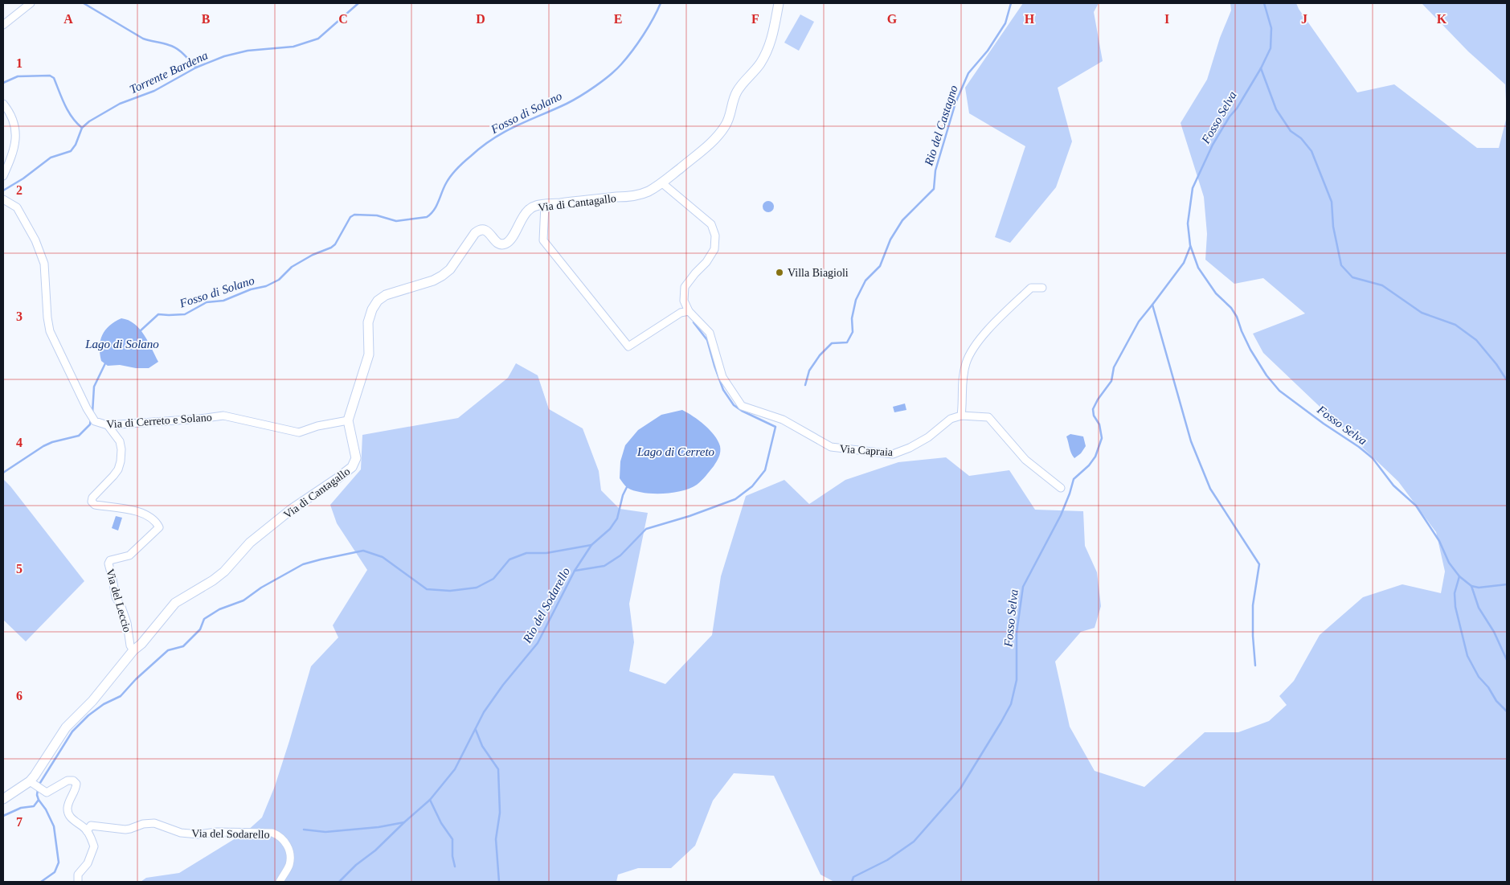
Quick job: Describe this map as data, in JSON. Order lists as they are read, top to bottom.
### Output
{
  "streets": {
    "street": [
      "Via di Cantagallo",
      "Via di Cerreto e Solano",
      "Via Capraia",
      "Via del Leccio",
      "Via del Sodarello"
    ]
  },
  "crossings": [
    ["Via di Cantagallo", "Via di Cerreto e Solano"],
    ["Via di Cantagallo", "Via del Leccio"],
    ["Via di Cerreto e Solano", "Via del Leccio"]
  ],
  "water": [
    "Torrente Bardena",
    "Fosso di Solano",
    "Fosso Selva",
    "Rio del Castagno",
    "Lago di Solano",
    "Lago di Cerreto",
    "Rio del Sodarello"
  ],
  "places": ["Villa Biagioli"],
  "grid": {
    "columns": [
      "A",
      "B",
      "C",
      "D",
      "E",
      "F",
      "G",
      "H",
      "I",
      "J",
      "K"
    ],
    "rows": [
      "1",
      "2",
      "3",
      "4",
      "5",
      "6",
      "7"
    ]
  }
}
